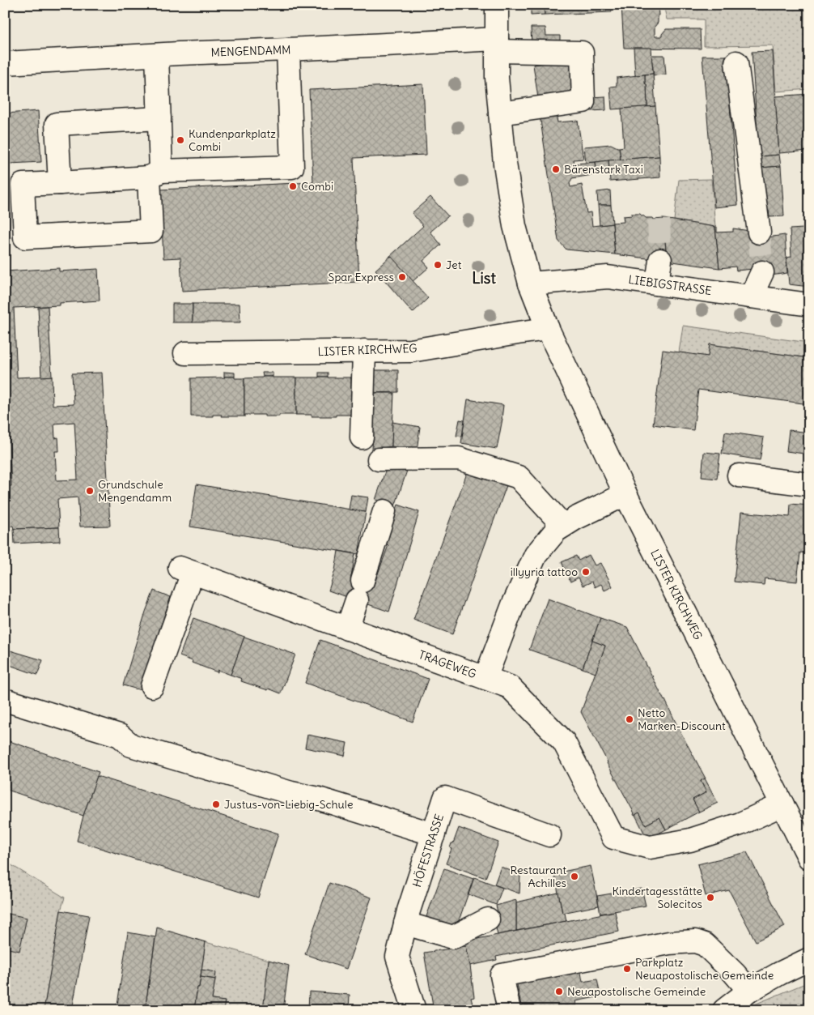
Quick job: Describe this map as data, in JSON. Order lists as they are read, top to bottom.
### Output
{
  "streets": {
    "street": [
      "MENGENDAMM",
      "LIEBIGSTRASSE",
      "LISTER KIRCHWEG",
      "TRAGEWEG",
      "HÖFESTRASSE"
    ]
  },
  "crossings": [
    ["MENGENDAMM", "LISTER KIRCHWEG"],
    ["LIEBIGSTRASSE", "LISTER KIRCHWEG"],
    ["LISTER KIRCHWEG", "TRAGEWEG"]
  ],
  "districts": ["List"],
  "places": [
    "Kundenparkplatz Combi",
    "Bärenstark Taxi",
    "Combi",
    "Jet",
    "Spar Express",
    "Grundschule Mengendamm",
    "illyyria tattoo",
    "Netto Marken-Discount",
    "Justus-von-Liebig-Schule",
    "Restaurant Achilles",
    "Kindertagesstätte Solecitos",
    "Parkplatz Neuapostolische Gemeinde",
    "Neuapostolische Gemeinde"
  ]
}
